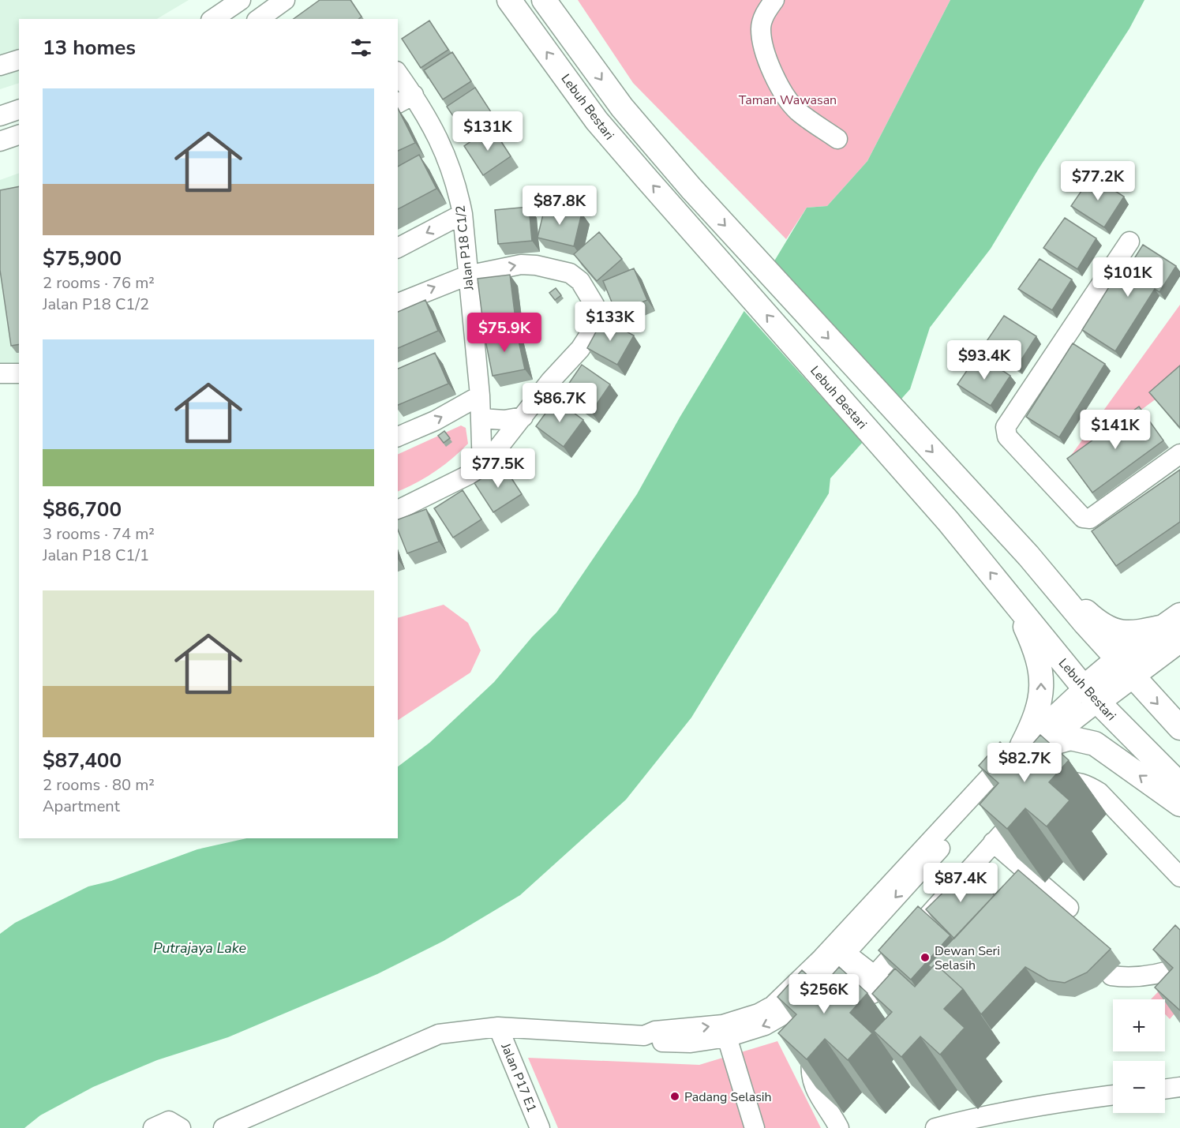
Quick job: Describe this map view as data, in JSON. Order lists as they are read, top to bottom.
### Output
{
  "streets": {
    "main road": ["Lebuh Bestari"],
    "street": ["Jalan P18 C1/2", "Jalan P17 E1"]
  },
  "water": ["Putrajaya Lake"],
  "parks": ["Taman Wawasan"],
  "places": ["Dewan Seri Selasih", "Padang Selasih"],
  "page": {
    "heading": "13 homes",
    "list": [
      {
        "name": "$75,900",
        "note": "2 rooms · 76 m² · Jalan P18 C1/2"
      },
      {
        "name": "$86,700",
        "note": "3 rooms · 74 m² · Jalan P18 C1/1"
      },
      {
        "name": "$87,400",
        "note": "2 rooms · 80 m² · Apartment"
      }
    ],
    "price": [
      "$131K",
      "$77.2K",
      "$87.8K",
      "$101K",
      "$133K",
      "$75.9K",
      "$93.4K",
      "$86.7K",
      "$141K",
      "$77.5K",
      "$82.7K",
      "$87.4K",
      "$256K"
    ],
    "map_buttons": ["+", "−"]
  }
}
